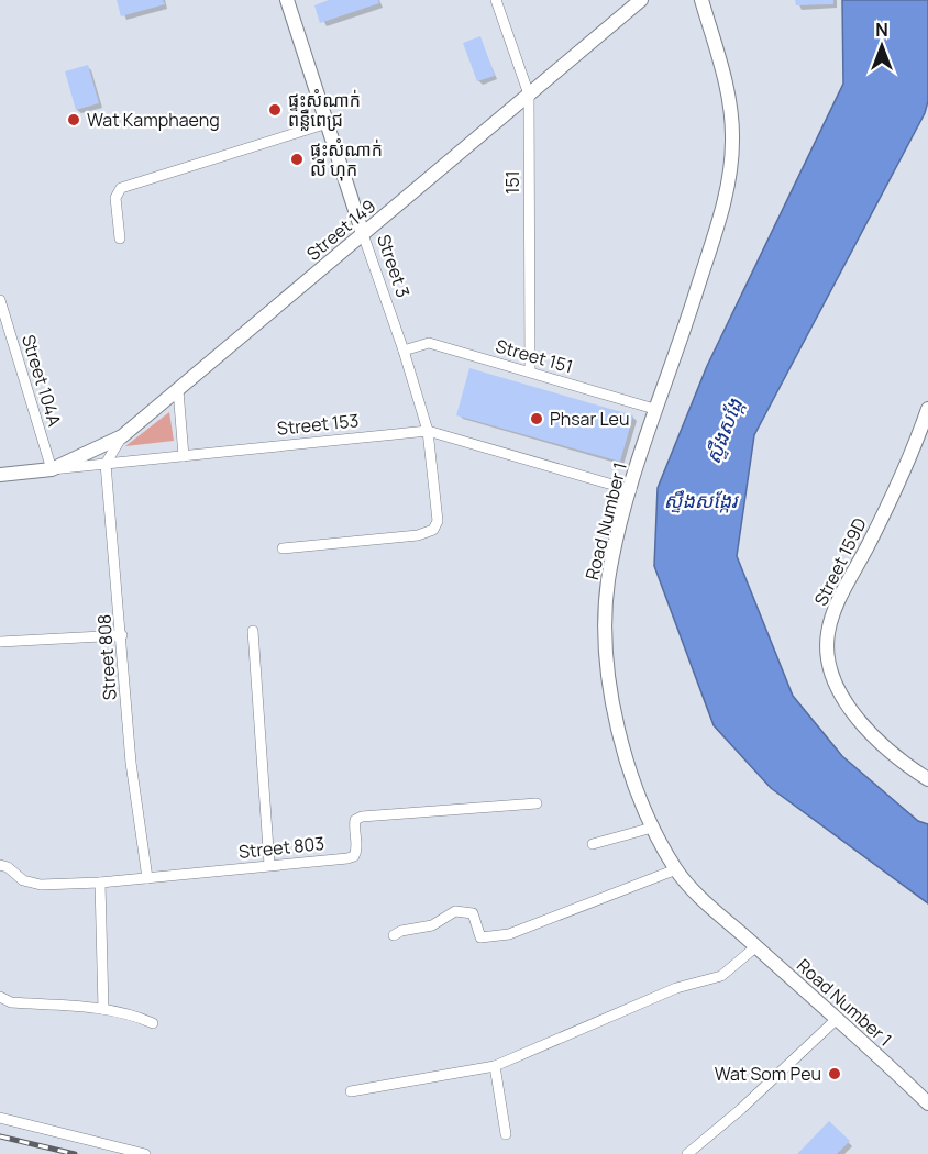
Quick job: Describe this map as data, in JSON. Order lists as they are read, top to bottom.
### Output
{
  "streets": {
    "street": [
      "151",
      "Street 149",
      "Street 3",
      "Street 151",
      "Street 104A",
      "Street 153",
      "Road Number 1",
      "Street 159D",
      "Street 808",
      "Street 803"
    ]
  },
  "crossings": [
    ["151", "Street 149"],
    ["151", "Street 151"],
    ["Street 149", "Street 3"],
    ["Street 149", "Street 104A"],
    ["Street 149", "Street 153"],
    ["Street 3", "Street 151"],
    ["Street 3", "Street 153"],
    ["Street 151", "Road Number 1"],
    ["Street 104A", "Street 153"],
    ["Street 153", "Road Number 1"],
    ["Street 153", "Street 808"],
    ["Street 808", "Street 803"]
  ],
  "water": ["ស្ទឹងសង្កែ", "ស្ទឹងសង្កែរ"],
  "places": [
    "ផ្ទះសំណាក់ ពន្លឺពេជ្រ",
    "Wat Kamphaeng",
    "ផ្ទះសំណាក់ លី ហុក",
    "Phsar Leu",
    "Wat Som Peu"
  ],
  "north": "top"
}
